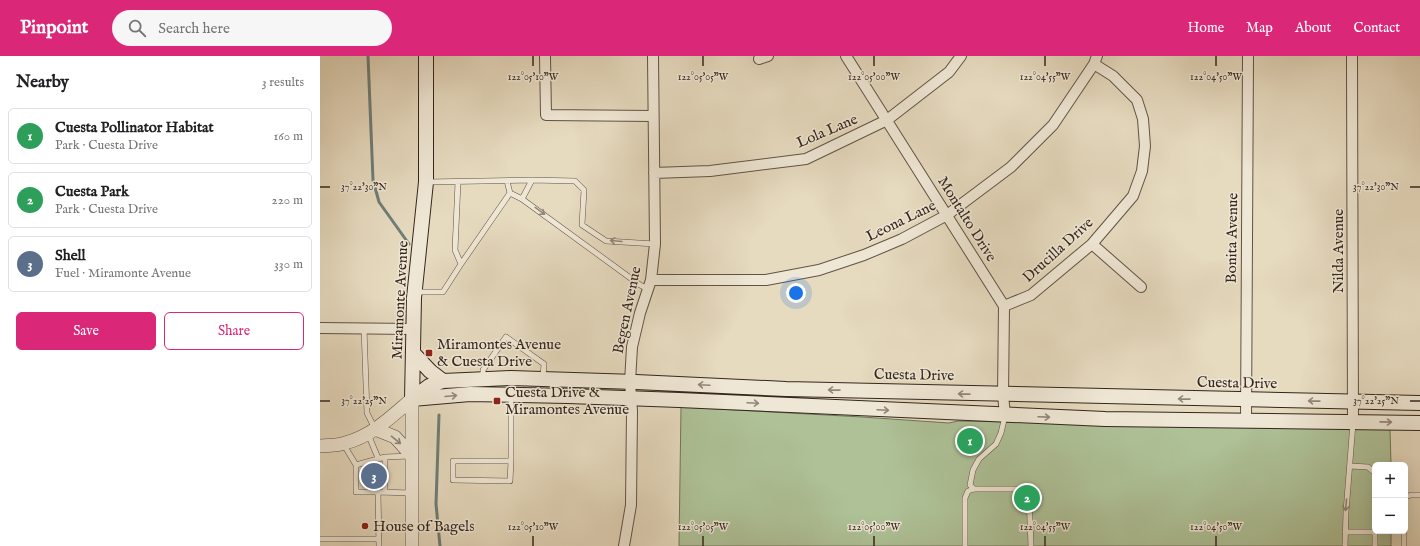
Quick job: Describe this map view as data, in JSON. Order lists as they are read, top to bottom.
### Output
{
  "streets": {
    "main road": ["Miramonte Avenue", "Cuesta Drive"],
    "street": [
      "Lola Lane",
      "Montalto Drive",
      "Leona Lane",
      "Bonita Avenue",
      "Drucilla Drive",
      "Nilda Avenue",
      "Begen Avenue"
    ]
  },
  "crossings": [
    ["Lola Lane", "Montalto Drive"],
    ["Lola Lane", "Begen Avenue"],
    ["Montalto Drive", "Leona Lane"],
    ["Montalto Drive", "Drucilla Drive"],
    ["Leona Lane", "Drucilla Drive"],
    ["Leona Lane", "Begen Avenue"],
    ["Bonita Avenue", "Cuesta Drive"],
    ["Nilda Avenue", "Cuesta Drive"],
    ["Miramonte Avenue", "Cuesta Drive"],
    ["Begen Avenue", "Cuesta Drive"]
  ],
  "places": {
    "transit": ["Miramontes Avenue & Cuesta Drive", "Cuesta Drive & Miramontes Avenue"],
    "other": ["House of Bagels"]
  },
  "page": {
    "header": "Pinpoint",
    "search": "Search here",
    "nav": [
      "Home",
      "Map",
      "About",
      "Contact"
    ],
    "heading": ["Nearby", "3 results"],
    "list": [
      {
        "mark": "1",
        "name": "Cuesta Pollinator Habitat",
        "note": "Park · Cuesta Drive",
        "value": "160 m"
      },
      {
        "mark": "2",
        "name": "Cuesta Park",
        "note": "Park · Cuesta Drive",
        "value": "220 m"
      },
      {
        "mark": "3",
        "name": "Shell",
        "note": "Fuel · Miramonte Avenue",
        "value": "330 m"
      }
    ],
    "buttons": ["Save", "Share"],
    "pins": ["1", "3", "2"],
    "map_buttons": ["+", "−"]
  },
  "coordinates": [
    "122°05'10\"W",
    "122°05'05\"W",
    "122°05'00\"W",
    "122°04'55\"W",
    "122°04'50\"W",
    "37°22'30\"N",
    "37°22'25\"N"
  ]
}
